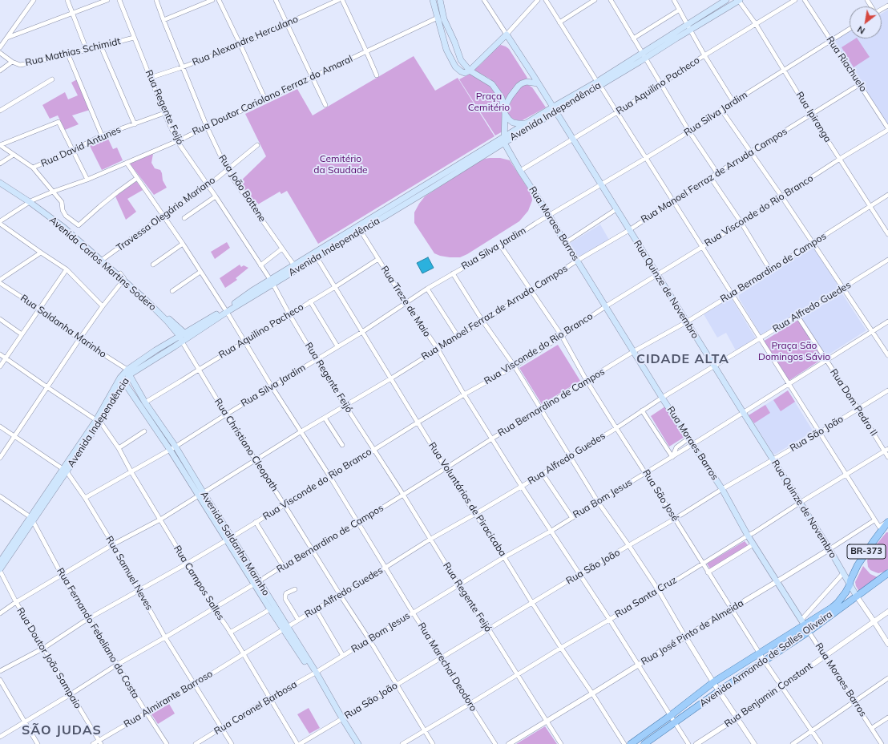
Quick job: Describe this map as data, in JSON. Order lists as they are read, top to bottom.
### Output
{
  "streets": {
    "main road": [
      "Avenida Independência",
      "Rua Moraes Barros",
      "Avenida Carlos Martins Sodero",
      "Rua Quinze de Novembro",
      "Avenida Saldanha Marinho",
      "BR-373",
      "Avenida Armando de Salles Oliveira"
    ],
    "street": [
      "Rua Alexandre Herculano",
      "Rua Mathias Schimidt",
      "Rua Riachuelo",
      "Rua Aquilino Pacheco",
      "Rua Doutor Coriolano Ferraz do Amaral",
      "Rua Regente Feijó",
      "Rua Silva Jardim",
      "Rua Ipiranga",
      "Rua David Antunes",
      "Rua Manoel Ferraz de Arruda Campos",
      "Rua João Bottene",
      "Rua Visconde do Rio Branco",
      "Travessa Olegário Mariano",
      "Rua Bernardino de Campos",
      "Rua Treze de Maio",
      "Rua Alfredo Guedes",
      "Rua Saldanha Marinho",
      "Rua Dom Pedro II",
      "Rua São João",
      "Rua Christiano Cleopath",
      "Rua São José",
      "Rua Bom Jesus",
      "Rua Voluntários de Piracicaba",
      "Rua Samuel Neves",
      "Rua Campos Salles",
      "Rua Santa Cruz",
      "Rua José Pinto de Almeida",
      "Rua Fernando Febeliano da Costa",
      "Rua Doutor João Sampaio",
      "Rua Marechal Deodoro",
      "Rua Benjamin Constant",
      "Rua Almirante Barroso",
      "Rua Coronel Barbosa"
    ]
  },
  "crossings": [
    ["Rua Alexandre Herculano", "Rua Regente Feijó"],
    ["Rua Alexandre Herculano", "Rua João Bottene"],
    ["Rua Mathias Schimidt", "Rua Regente Feijó"],
    ["Rua Riachuelo", "Rua Silva Jardim"],
    ["Rua Riachuelo", "Rua Manoel Ferraz de Arruda Campos"],
    ["Rua Riachuelo", "Rua Visconde do Rio Branco"],
    ["Rua Aquilino Pacheco", "Rua Regente Feijó"],
    ["Rua Aquilino Pacheco", "Rua Ipiranga"],
    ["Rua Aquilino Pacheco", "Rua Moraes Barros"],
    ["Rua Aquilino Pacheco", "Rua Quinze de Novembro"],
    ["Rua Aquilino Pacheco", "Rua Treze de Maio"],
    ["Rua Aquilino Pacheco", "Rua Christiano Cleopath"],
    ["Rua Aquilino Pacheco", "Rua Voluntários de Piracicaba"],
    ["Rua Aquilino Pacheco", "Avenida Saldanha Marinho"],
    ["Rua Aquilino Pacheco", "Rua Marechal Deodoro"],
    ["Rua Doutor Coriolano Ferraz do Amaral", "Rua Regente Feijó"],
    ["Rua Doutor Coriolano Ferraz do Amaral", "Rua João Bottene"],
    ["Rua Doutor Coriolano Ferraz do Amaral", "Avenida Carlos Martins Sodero"],
    ["Rua Doutor Coriolano Ferraz do Amaral", "Rua Marechal Deodoro"],
    ["Rua Regente Feijó", "Avenida Independência"],
    ["Rua Regente Feijó", "Rua Silva Jardim"],
    ["Rua Regente Feijó", "Rua David Antunes"],
    ["Rua Regente Feijó", "Rua Manoel Ferraz de Arruda Campos"],
    ["Rua Regente Feijó", "Rua Visconde do Rio Branco"],
    ["Rua Regente Feijó", "Travessa Olegário Mariano"],
    ["Rua Regente Feijó", "Rua Bernardino de Campos"],
    ["Rua Regente Feijó", "Rua Alfredo Guedes"],
    ["Rua Regente Feijó", "Rua São João"],
    ["Rua Regente Feijó", "Rua Bom Jesus"],
    ["Rua Regente Feijó", "Rua Santa Cruz"],
    ["Rua Regente Feijó", "Rua José Pinto de Almeida"],
    ["Avenida Independência", "Rua Ipiranga"],
    ["Avenida Independência", "Rua João Bottene"],
    ["Avenida Independência", "Rua Moraes Barros"],
    ["Avenida Independência", "Avenida Carlos Martins Sodero"],
    ["Avenida Independência", "Rua Quinze de Novembro"],
    ["Avenida Independência", "Rua Treze de Maio"],
    ["Avenida Independência", "Rua Saldanha Marinho"],
    ["Avenida Independência", "Rua Christiano Cleopath"],
    ["Avenida Independência", "Rua Voluntários de Piracicaba"],
    ["Avenida Independência", "Avenida Saldanha Marinho"],
    ["Avenida Independência", "Rua Samuel Neves"],
    ["Avenida Independência", "Rua Campos Salles"],
    ["Avenida Independência", "Rua Fernando Febeliano da Costa"],
    ["Avenida Independência", "Rua Doutor João Sampaio"],
    ["Avenida Independência", "Rua Marechal Deodoro"],
    ["Rua Silva Jardim", "Rua Ipiranga"],
    ["Rua Silva Jardim", "Rua Moraes Barros"],
    ["Rua Silva Jardim", "Rua Quinze de Novembro"],
    ["Rua Silva Jardim", "Rua Treze de Maio"],
    ["Rua Silva Jardim", "Rua Christiano Cleopath"],
    ["Rua Silva Jardim", "Rua São José"],
    ["Rua Silva Jardim", "Rua Voluntários de Piracicaba"],
    ["Rua Silva Jardim", "Avenida Saldanha Marinho"],
    ["Rua Silva Jardim", "Rua Samuel Neves"],
    ["Rua Silva Jardim", "Rua Campos Salles"],
    ["Rua Silva Jardim", "Rua Marechal Deodoro"],
    ["Rua Ipiranga", "Rua Manoel Ferraz de Arruda Campos"],
    ["Rua Ipiranga", "Rua Visconde do Rio Branco"],
    ["Rua Ipiranga", "Rua Bernardino de Campos"],
    ["Rua Manoel Ferraz de Arruda Campos", "Rua Moraes Barros"],
    ["Rua Manoel Ferraz de Arruda Campos", "Rua Quinze de Novembro"],
    ["Rua Manoel Ferraz de Arruda Campos", "Rua Treze de Maio"],
    ["Rua Manoel Ferraz de Arruda Campos", "Rua Christiano Cleopath"],
    ["Rua Manoel Ferraz de Arruda Campos", "Rua São José"],
    ["Rua Manoel Ferraz de Arruda Campos", "Rua Voluntários de Piracicaba"],
    ["Rua Manoel Ferraz de Arruda Campos", "Avenida Saldanha Marinho"],
    ["Rua Manoel Ferraz de Arruda Campos", "Rua Samuel Neves"],
    ["Rua Manoel Ferraz de Arruda Campos", "Rua Campos Salles"],
    ["Rua Manoel Ferraz de Arruda Campos", "Rua Fernando Febeliano da Costa"],
    ["Rua Manoel Ferraz de Arruda Campos", "Rua Doutor João Sampaio"],
    ["Rua Manoel Ferraz de Arruda Campos", "Rua Marechal Deodoro"],
    ["Rua João Bottene", "Travessa Olegário Mariano"],
    ["Rua Visconde do Rio Branco", "Rua Moraes Barros"],
    ["Rua Visconde do Rio Branco", "Rua Quinze de Novembro"],
    ["Rua Visconde do Rio Branco", "Rua Treze de Maio"],
    ["Rua Visconde do Rio Branco", "Rua Christiano Cleopath"],
    ["Rua Visconde do Rio Branco", "Rua São José"],
    ["Rua Visconde do Rio Branco", "Rua Voluntários de Piracicaba"],
    ["Rua Visconde do Rio Branco", "Avenida Saldanha Marinho"],
    ["Rua Visconde do Rio Branco", "Rua Samuel Neves"],
    ["Rua Visconde do Rio Branco", "Rua Campos Salles"],
    ["Rua Visconde do Rio Branco", "Rua Fernando Febeliano da Costa"],
    ["Rua Visconde do Rio Branco", "Rua Doutor João Sampaio"],
    ["Rua Visconde do Rio Branco", "Rua Marechal Deodoro"],
    ["Travessa Olegário Mariano", "Avenida Carlos Martins Sodero"],
    ["Travessa Olegário Mariano", "Rua Marechal Deodoro"],
    ["Rua Moraes Barros", "Rua Bernardino de Campos"],
    ["Rua Moraes Barros", "Rua Alfredo Guedes"],
    ["Rua Moraes Barros", "Rua São João"],
    ["Rua Moraes Barros", "Rua Bom Jesus"],
    ["Rua Moraes Barros", "Rua Santa Cruz"],
    ["Rua Moraes Barros", "Rua José Pinto de Almeida"],
    ["Rua Moraes Barros", "Avenida Armando de Salles Oliveira"],
    ["Rua Moraes Barros", "Rua Benjamin Constant"],
    ["Avenida Carlos Martins Sodero", "Rua Christiano Cleopath"],
    ["Rua Bernardino de Campos", "Rua Quinze de Novembro"],
    ["Rua Bernardino de Campos", "Rua Treze de Maio"],
    ["Rua Bernardino de Campos", "Rua Christiano Cleopath"],
    ["Rua Bernardino de Campos", "Rua São José"],
    ["Rua Bernardino de Campos", "Rua Voluntários de Piracicaba"],
    ["Rua Bernardino de Campos", "Avenida Saldanha Marinho"],
    ["Rua Bernardino de Campos", "Rua Samuel Neves"],
    ["Rua Bernardino de Campos", "Rua Campos Salles"],
    ["Rua Bernardino de Campos", "Rua Fernando Febeliano da Costa"],
    ["Rua Bernardino de Campos", "Rua Doutor João Sampaio"],
    ["Rua Bernardino de Campos", "Rua Marechal Deodoro"],
    ["Rua Quinze de Novembro", "Rua Alfredo Guedes"],
    ["Rua Quinze de Novembro", "Rua São João"],
    ["Rua Quinze de Novembro", "Rua Bom Jesus"],
    ["Rua Quinze de Novembro", "BR-373"],
    ["Rua Quinze de Novembro", "Rua Santa Cruz"],
    ["Rua Quinze de Novembro", "Rua José Pinto de Almeida"],
    ["Rua Quinze de Novembro", "Avenida Armando de Salles Oliveira"],
    ["Rua Quinze de Novembro", "Rua Benjamin Constant"],
    ["Rua Treze de Maio", "Rua Alfredo Guedes"],
    ["Rua Treze de Maio", "Rua São João"],
    ["Rua Treze de Maio", "Rua Bom Jesus"],
    ["Rua Treze de Maio", "Rua Santa Cruz"],
    ["Rua Treze de Maio", "Rua José Pinto de Almeida"],
    ["Rua Treze de Maio", "Avenida Armando de Salles Oliveira"],
    ["Rua Alfredo Guedes", "Rua Dom Pedro II"],
    ["Rua Alfredo Guedes", "Rua Christiano Cleopath"],
    ["Rua Alfredo Guedes", "Rua São José"],
    ["Rua Alfredo Guedes", "Rua Voluntários de Piracicaba"],
    ["Rua Alfredo Guedes", "Avenida Saldanha Marinho"],
    ["Rua Alfredo Guedes", "Rua Campos Salles"],
    ["Rua Alfredo Guedes", "Rua Marechal Deodoro"],
    ["Rua Alfredo Guedes", "Rua Almirante Barroso"],
    ["Rua Saldanha Marinho", "Avenida Saldanha Marinho"],
    ["Rua Dom Pedro II", "Rua São João"],
    ["Rua Dom Pedro II", "Rua Bom Jesus"],
    ["Rua Dom Pedro II", "Rua Santa Cruz"],
    ["Rua São João", "Rua Christiano Cleopath"],
    ["Rua São João", "Rua São José"],
    ["Rua São João", "Rua Voluntários de Piracicaba"],
    ["Rua São João", "Avenida Saldanha Marinho"],
    ["Rua São João", "Rua Campos Salles"],
    ["Rua São João", "Rua Marechal Deodoro"],
    ["Rua Christiano Cleopath", "Rua Bom Jesus"],
    ["Rua Christiano Cleopath", "Rua Santa Cruz"],
    ["Rua São José", "Rua Bom Jesus"],
    ["Rua São José", "Rua Santa Cruz"],
    ["Rua São José", "Rua José Pinto de Almeida"],
    ["Rua São José", "Avenida Armando de Salles Oliveira"],
    ["Rua São José", "Rua Benjamin Constant"],
    ["Rua Bom Jesus", "Rua Voluntários de Piracicaba"],
    ["Rua Bom Jesus", "Avenida Saldanha Marinho"],
    ["Rua Bom Jesus", "Rua Marechal Deodoro"],
    ["Rua Bom Jesus", "Rua Coronel Barbosa"],
    ["Rua Voluntários de Piracicaba", "Rua Santa Cruz"],
    ["Rua Voluntários de Piracicaba", "Rua José Pinto de Almeida"],
    ["Avenida Saldanha Marinho", "Rua Coronel Barbosa"],
    ["BR-373", "Avenida Armando de Salles Oliveira"],
    ["Rua Samuel Neves", "Rua Almirante Barroso"],
    ["Rua Samuel Neves", "Rua Coronel Barbosa"],
    ["Rua Campos Salles", "Rua Almirante Barroso"],
    ["Rua Campos Salles", "Rua Coronel Barbosa"],
    ["Rua Santa Cruz", "Rua Marechal Deodoro"],
    ["Rua Fernando Febeliano da Costa", "Rua Almirante Barroso"],
    ["Rua Doutor João Sampaio", "Rua Almirante Barroso"]
  ],
  "districts": ["CIDADE ALTA", "SÃO JUDAS"],
  "parks": ["Praça Cemitério", "Cemitério da Saudade", "Praça São Domingos Sávio"],
  "north": "bottom left"
}
